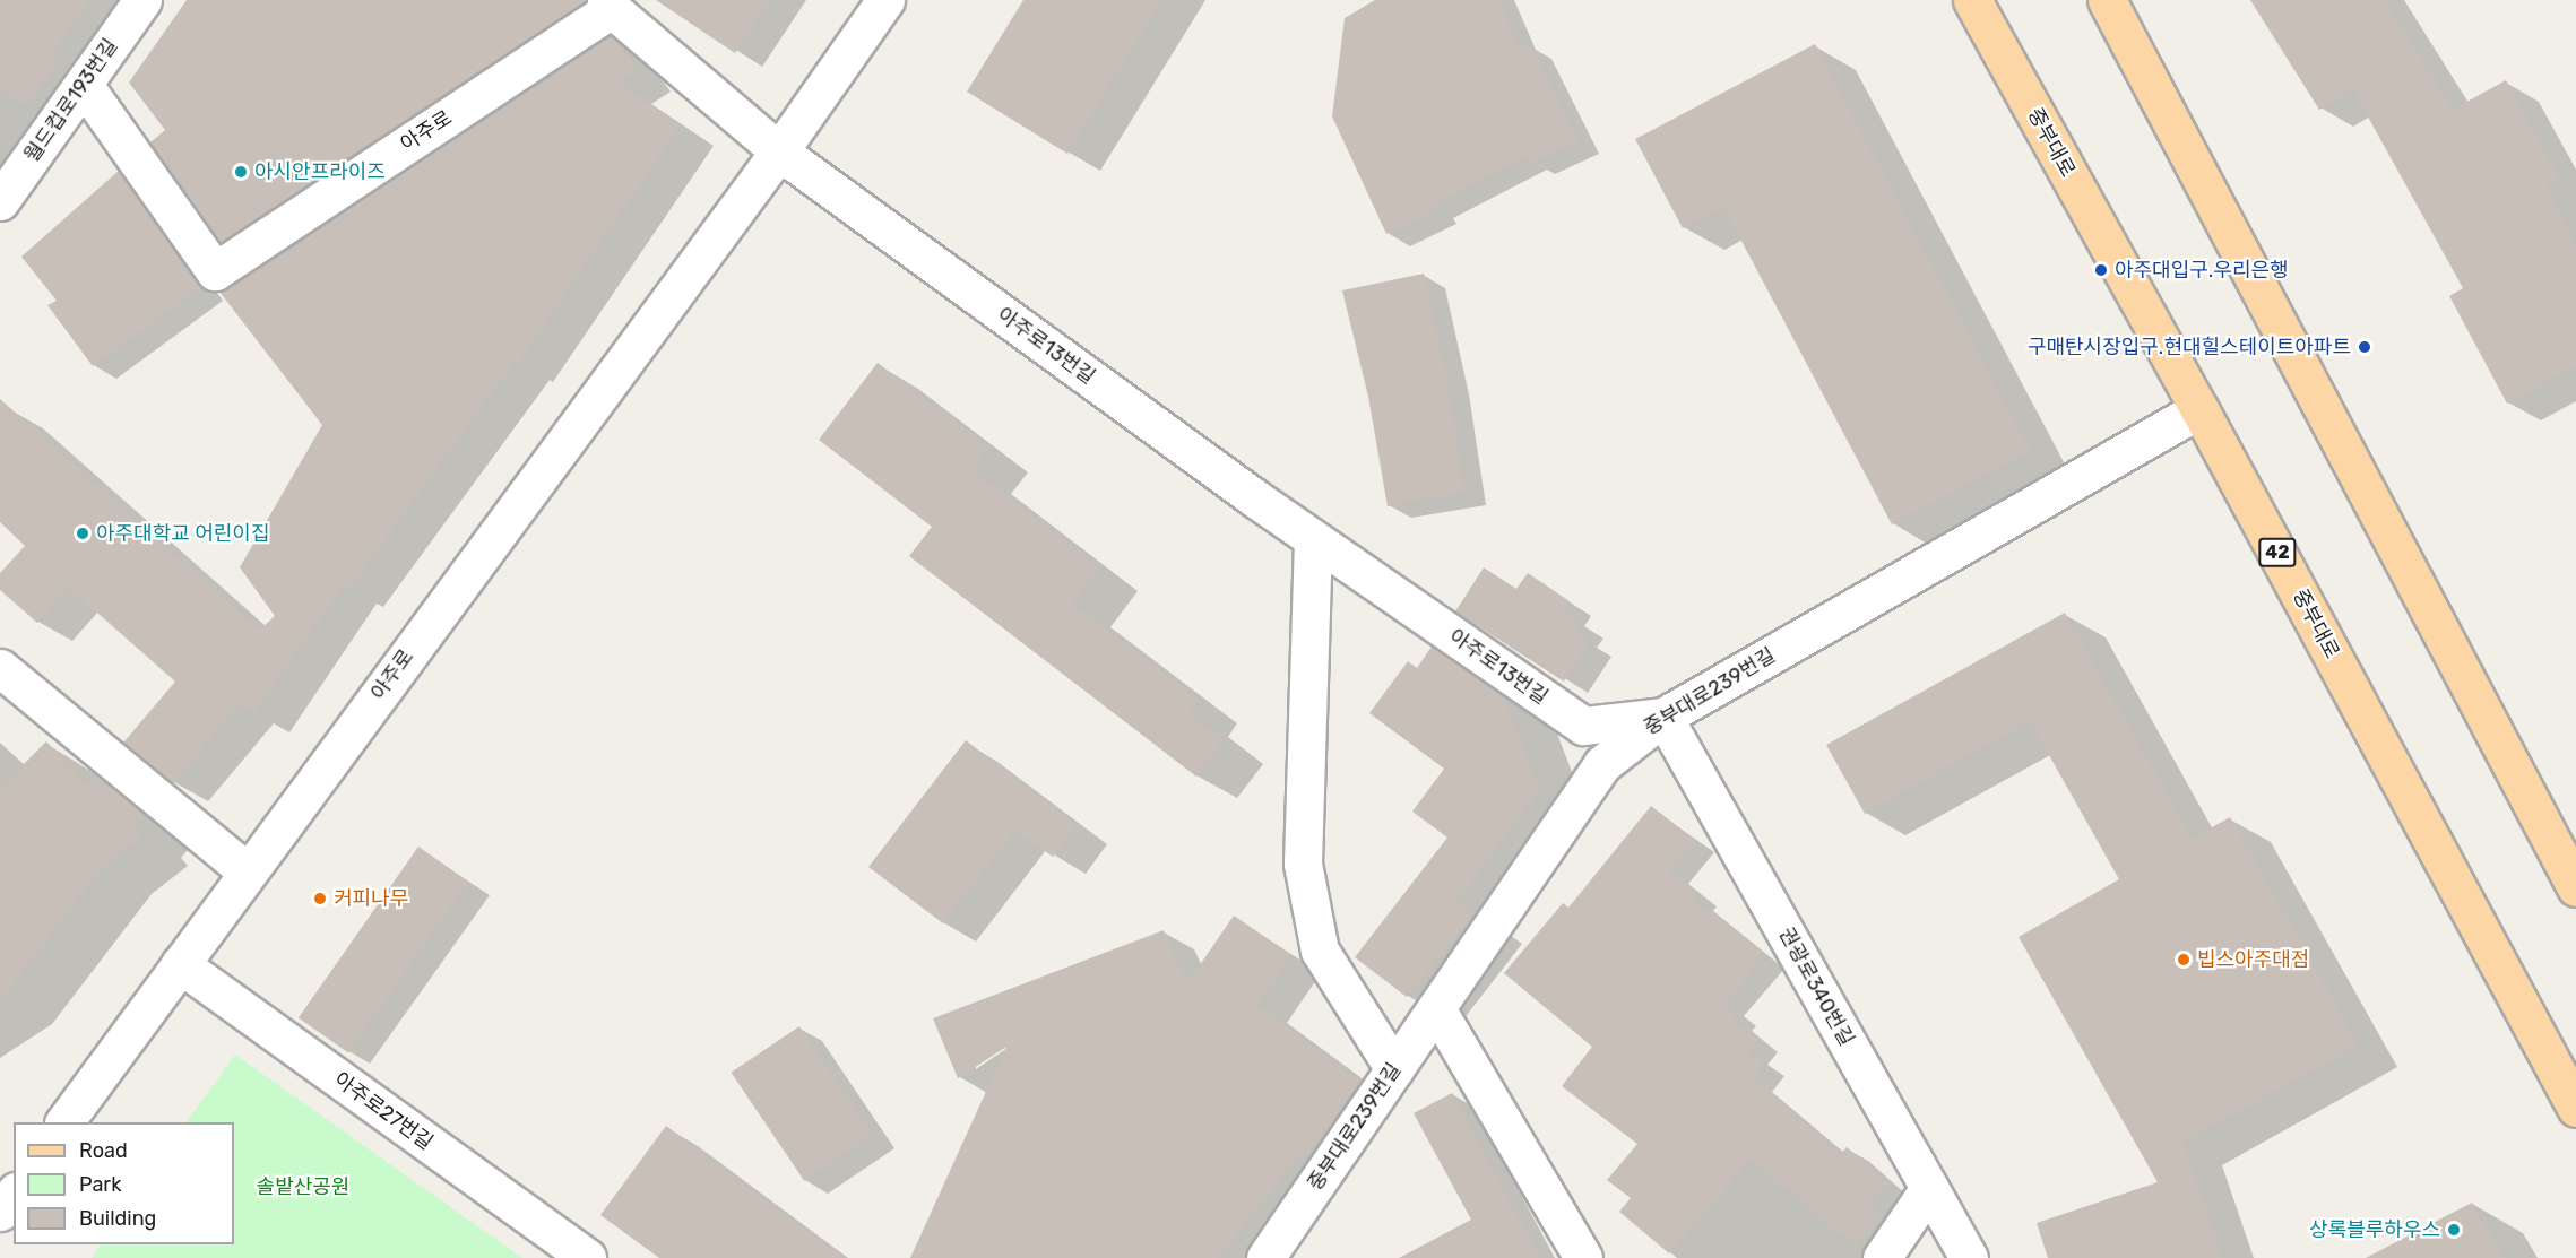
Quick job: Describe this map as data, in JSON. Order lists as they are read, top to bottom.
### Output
{
  "streets": {
    "main road": ["중부대로", "42"],
    "street": [
      "월드컵로193번길",
      "아주로",
      "아주로13번길",
      "중부대로239번길",
      "권광로340번길",
      "아주로27번길"
    ]
  },
  "crossings": [
    ["월드컵로193번길", "아주로"],
    ["아주로", "아주로13번길"],
    ["아주로", "아주로27번길"],
    ["중부대로", "중부대로239번길"],
    ["아주로13번길", "중부대로239번길"],
    ["아주로13번길", "권광로340번길"],
    ["중부대로239번길", "권광로340번길"]
  ],
  "parks": ["솔밭산공원"],
  "places": [
    "아시안프라이즈",
    "아주대입구.우리은행",
    "구매탄시장입구.현대힐스테이트아파트",
    "아주대학교 어린이집",
    "커피나무",
    "빕스아주대점",
    "상록블루하우스"
  ],
  "legend": ["Road", "Park", "Building"]
}
